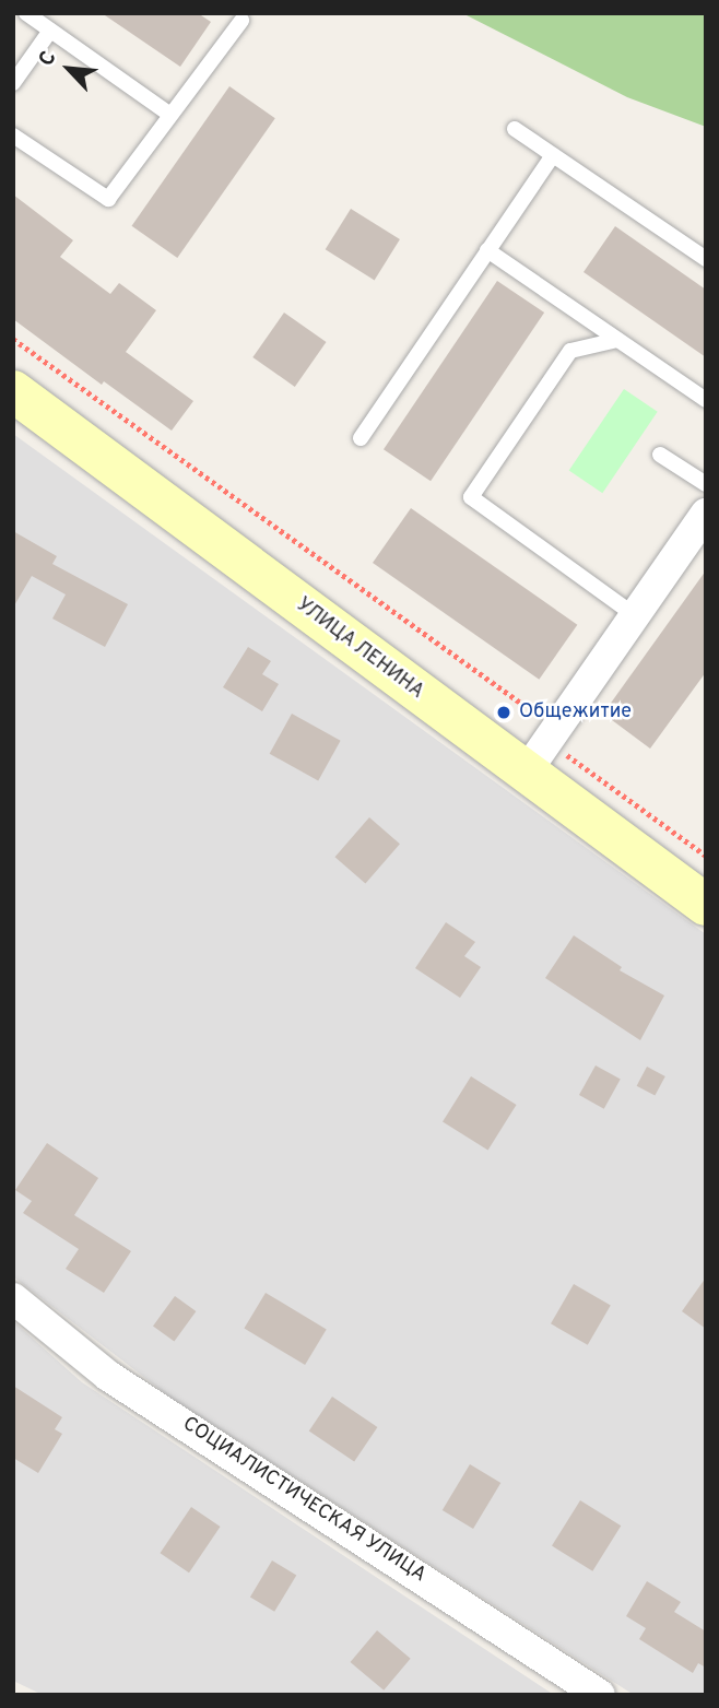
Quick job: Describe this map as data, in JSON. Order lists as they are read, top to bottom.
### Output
{
  "streets": {
    "main road": ["УЛИЦА ЛЕНИНА"],
    "street": ["СОЦИАЛИСТИЧЕСКАЯ УЛИЦА"]
  },
  "places": ["Общежитие"],
  "north": "top left"
}
